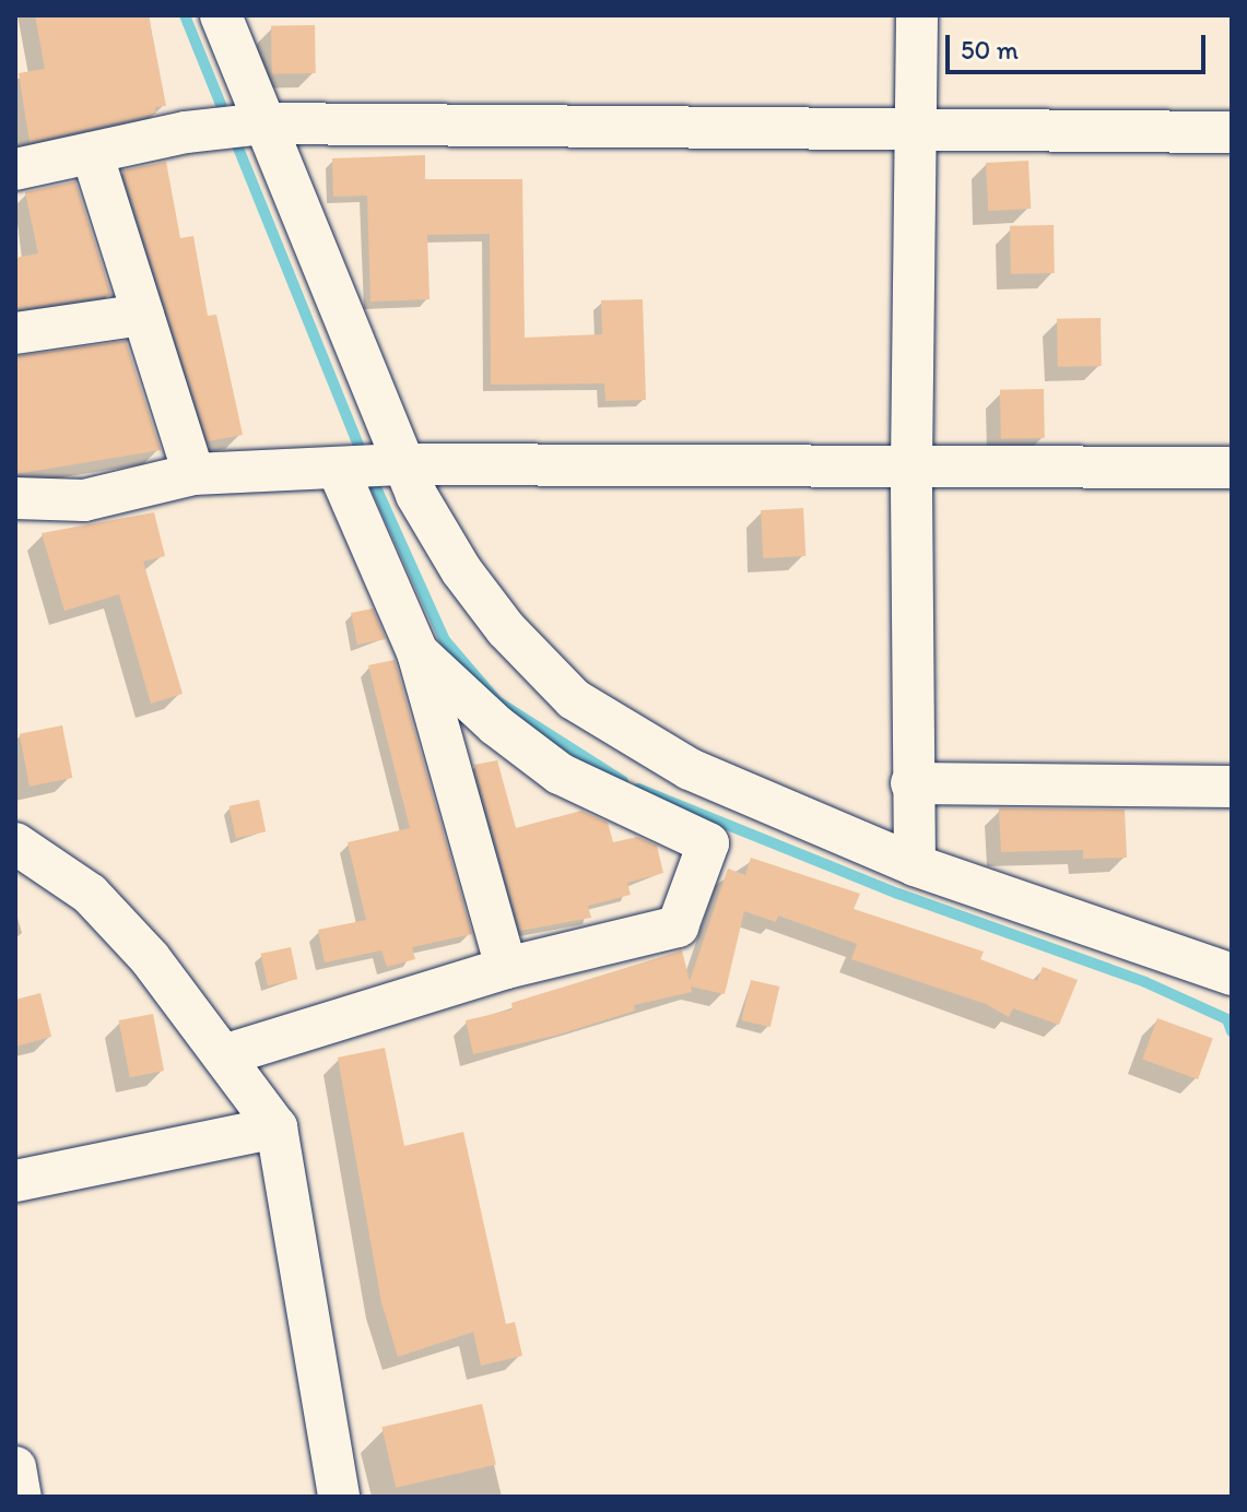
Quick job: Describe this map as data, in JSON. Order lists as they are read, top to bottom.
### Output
{
  "scale_bar": "50 m"
}
